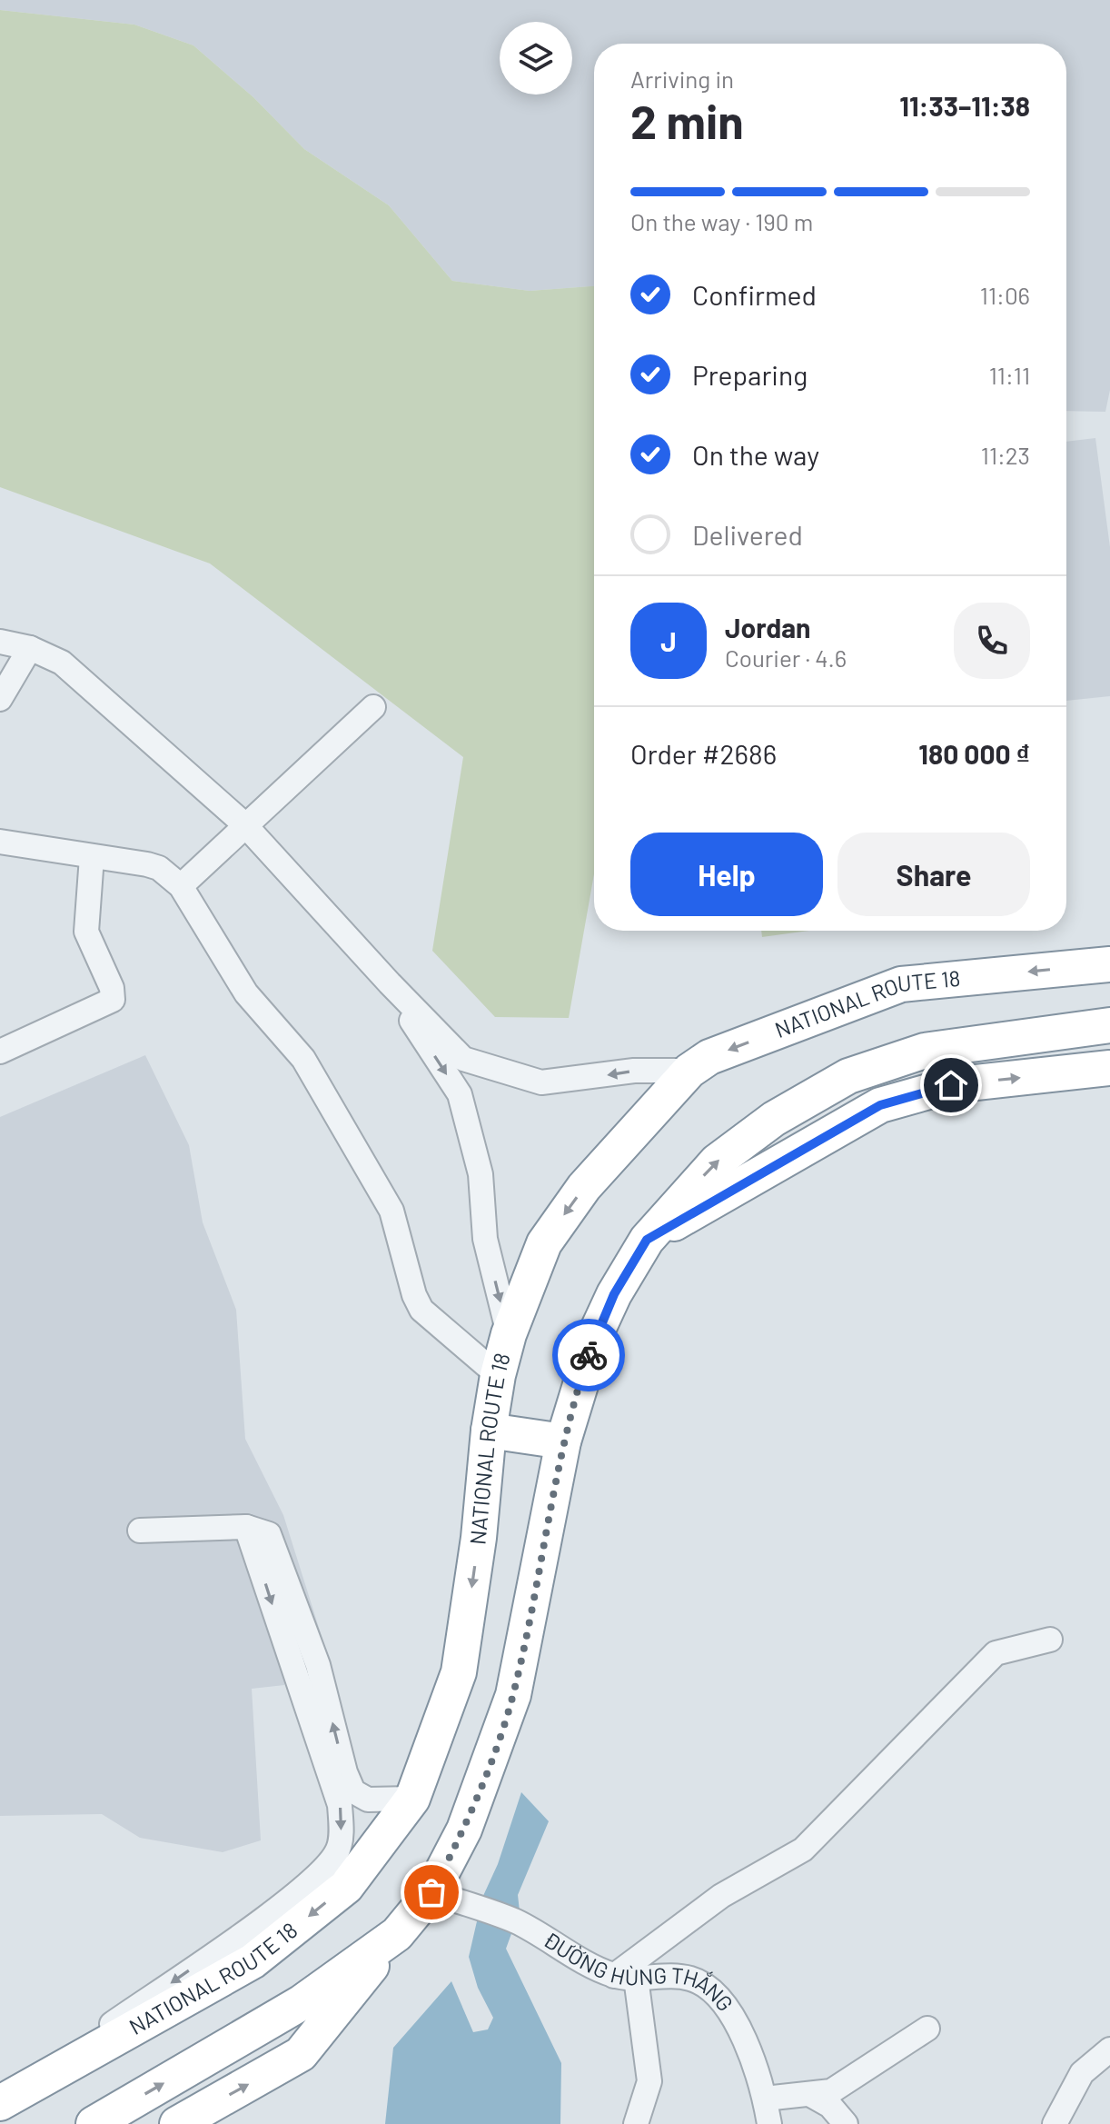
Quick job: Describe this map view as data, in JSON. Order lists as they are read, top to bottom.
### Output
{
  "streets": {
    "highway": ["NATIONAL ROUTE 18"],
    "street": ["ĐƯỜNG HÙNG THẮNG"]
  },
  "page": {
    "heading": ["2 min", "Arriving in", "11:33–11:38"],
    "panel": [
      "Jordan",
      "Courier · 4.6",
      "Order #2686",
      "180 000 ₫"
    ],
    "bar": "On the way · 190 m",
    "list": [
      ["Confirmed", "11:06"],
      ["Preparing", "11:11"],
      ["On the way", "11:23"],
      "Delivered"
    ],
    "round": "J",
    "buttons": ["Help", "Share"]
  }
}
